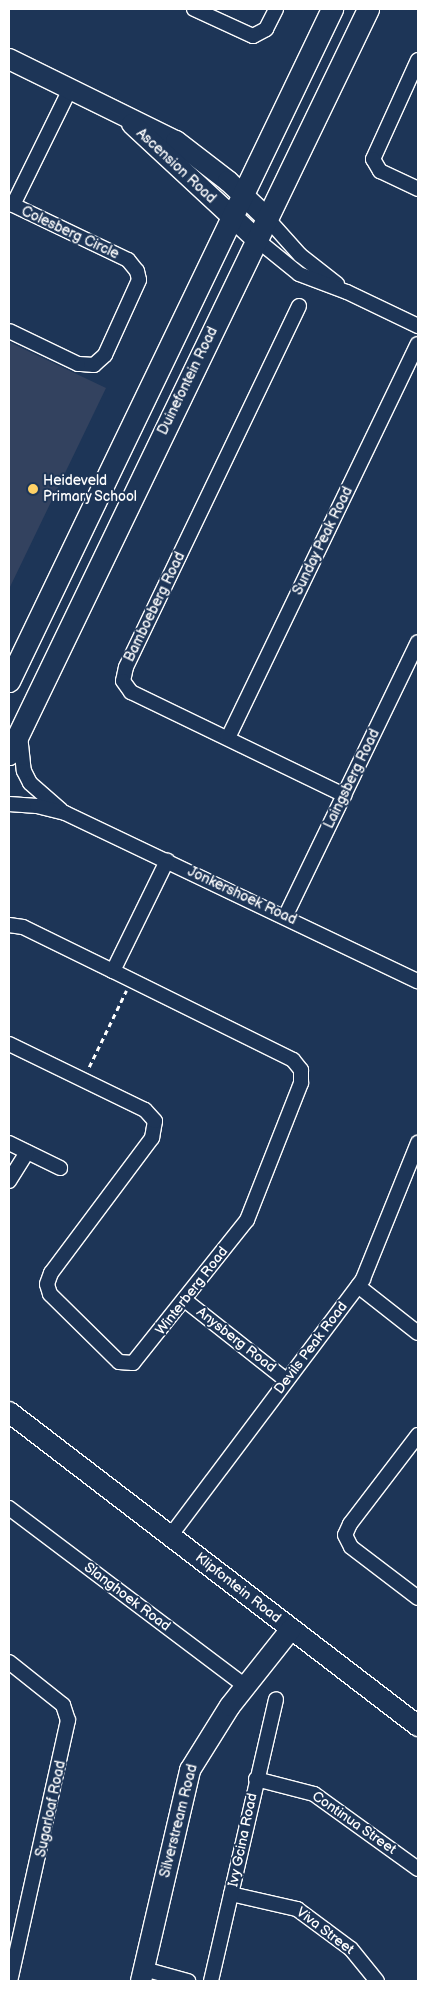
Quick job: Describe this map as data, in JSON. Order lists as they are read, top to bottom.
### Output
{
  "streets": {
    "main road": ["Duinefontein Road"],
    "street": [
      "Ascension Road",
      "Colesberg Circle",
      "Sunday Peak Road",
      "Bamboeberg Road",
      "Laingsberg Road",
      "Jonkershoek Road",
      "Winterberg Road",
      "Anysberg Road",
      "Devils Peak Road",
      "Klipfontein Road",
      "Slanghoek Road",
      "Sugarloaf Road",
      "Silverstream Road",
      "Continua Street",
      "Ivy Gcina Road",
      "Viva Street"
    ]
  },
  "crossings": [
    ["Ascension Road", "Duinefontein Road"],
    ["Duinefontein Road", "Jonkershoek Road"],
    ["Sunday Peak Road", "Bamboeberg Road"],
    ["Bamboeberg Road", "Laingsberg Road"],
    ["Laingsberg Road", "Jonkershoek Road"],
    ["Winterberg Road", "Anysberg Road"],
    ["Anysberg Road", "Devils Peak Road"],
    ["Devils Peak Road", "Klipfontein Road"],
    ["Klipfontein Road", "Silverstream Road"],
    ["Slanghoek Road", "Silverstream Road"],
    ["Continua Street", "Ivy Gcina Road"],
    ["Ivy Gcina Road", "Viva Street"]
  ],
  "places": ["Heideveld Primary School"]
}
